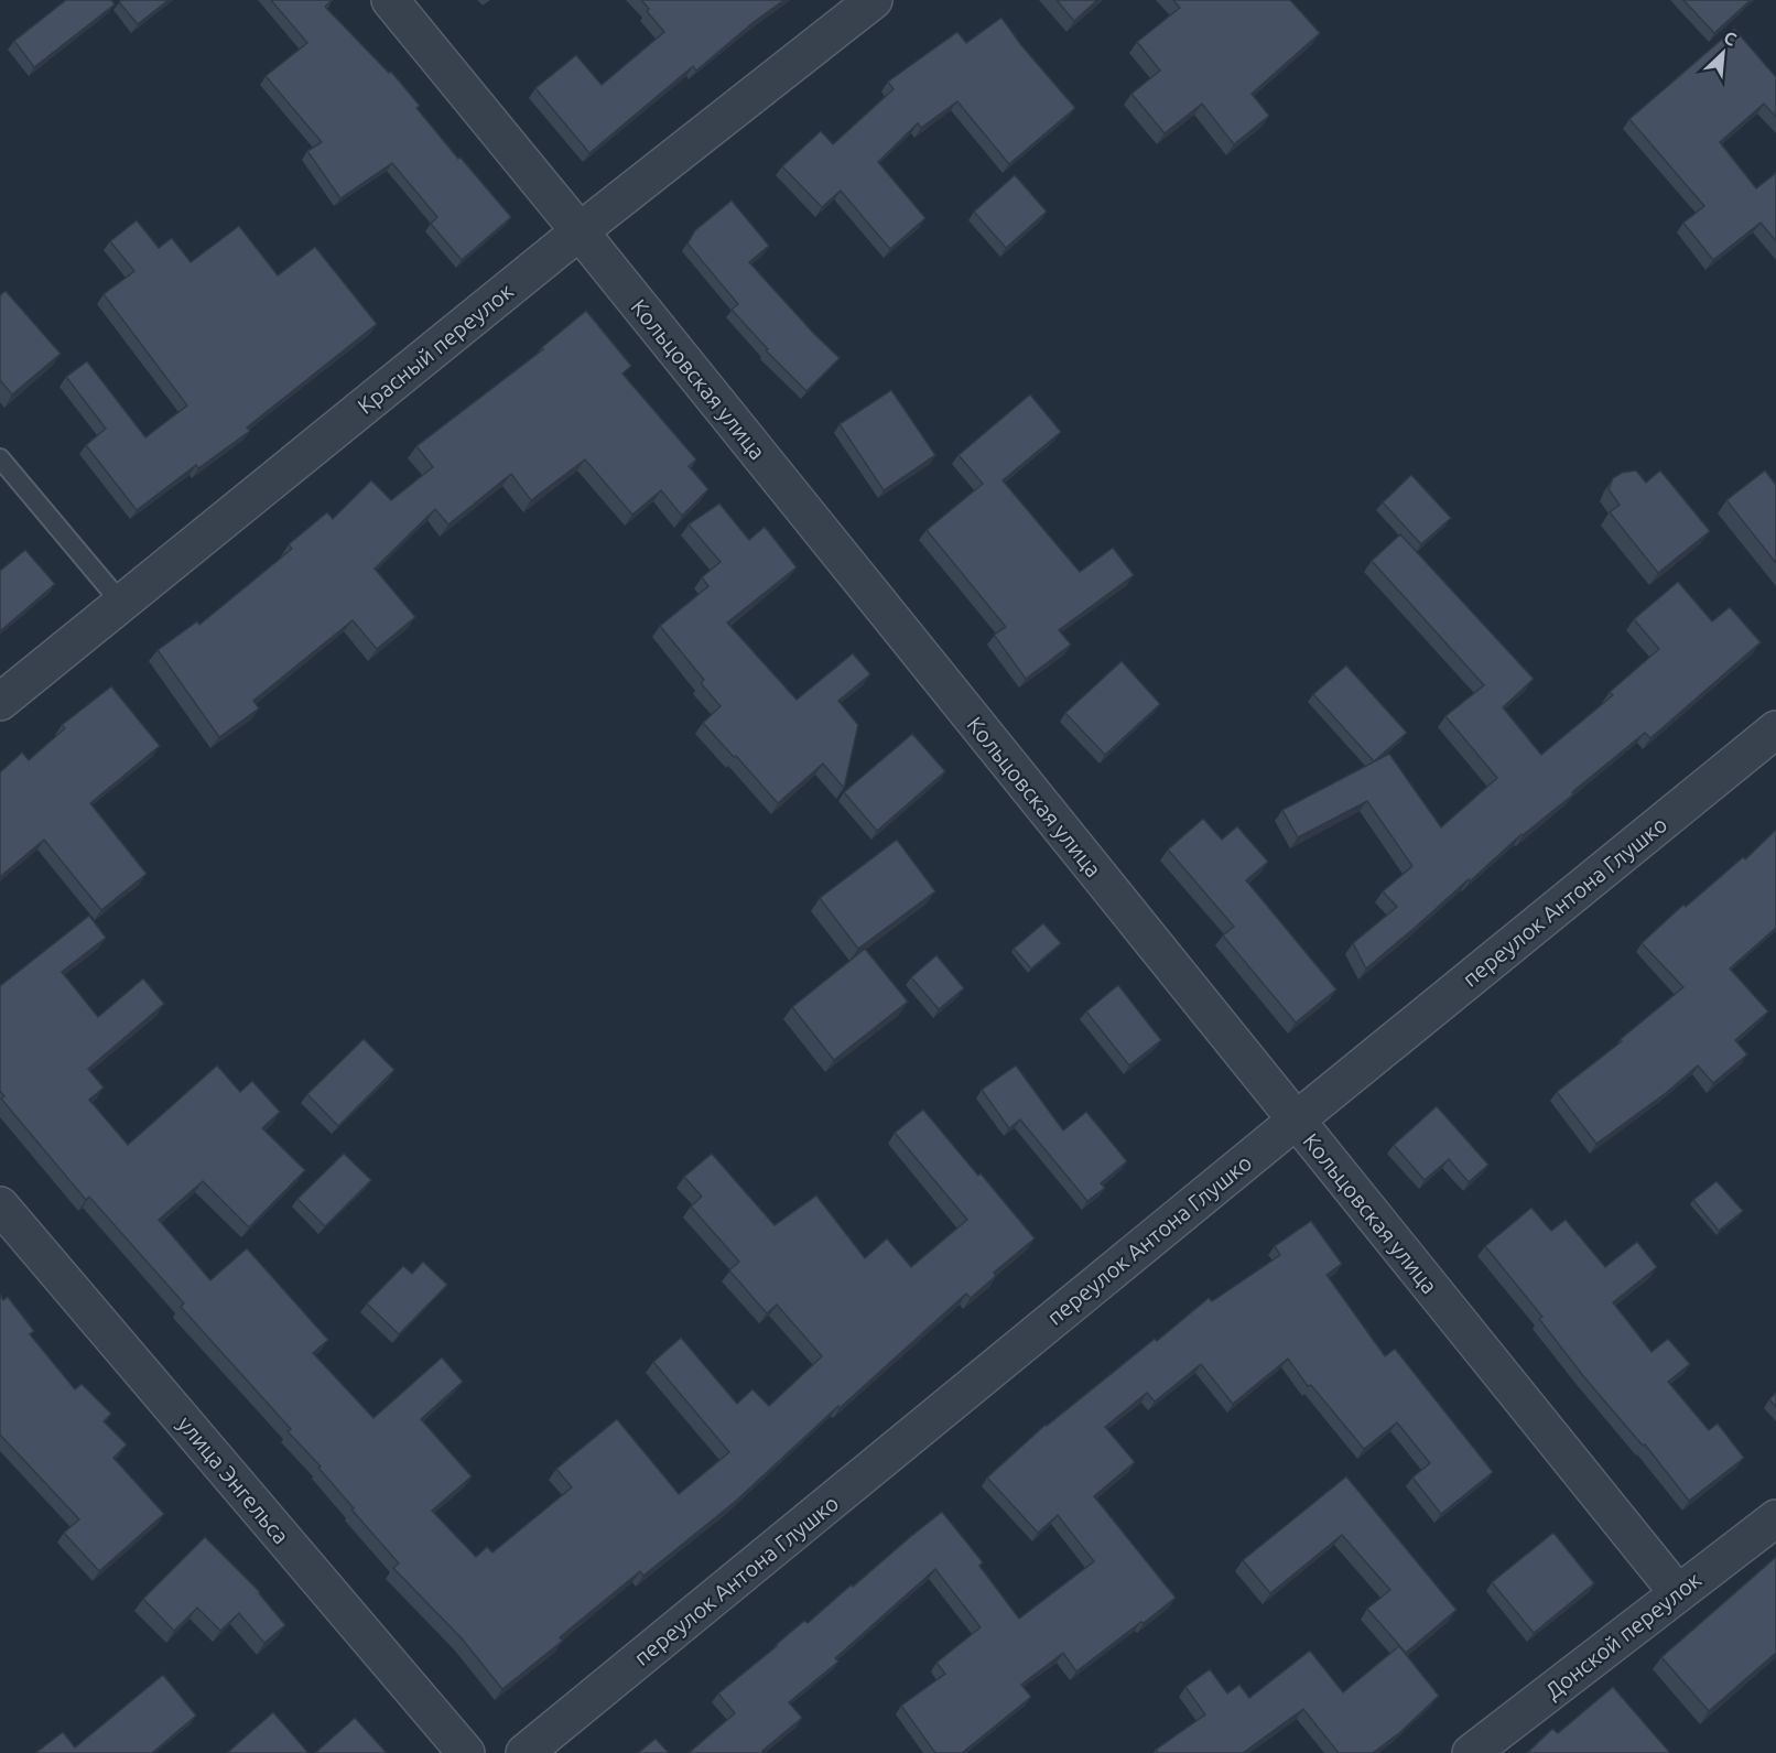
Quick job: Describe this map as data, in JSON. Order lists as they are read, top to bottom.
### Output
{
  "streets": {
    "street": [
      "Красный переулок",
      "Кольцовская улица",
      "переулок Антона Глушко",
      "улица Энгельса",
      "Донской переулок"
    ]
  },
  "crossings": [
    ["Красный переулок", "Кольцовская улица"],
    ["Кольцовская улица", "переулок Антона Глушко"],
    ["Кольцовская улица", "Донской переулок"]
  ],
  "north": "top right"
}
